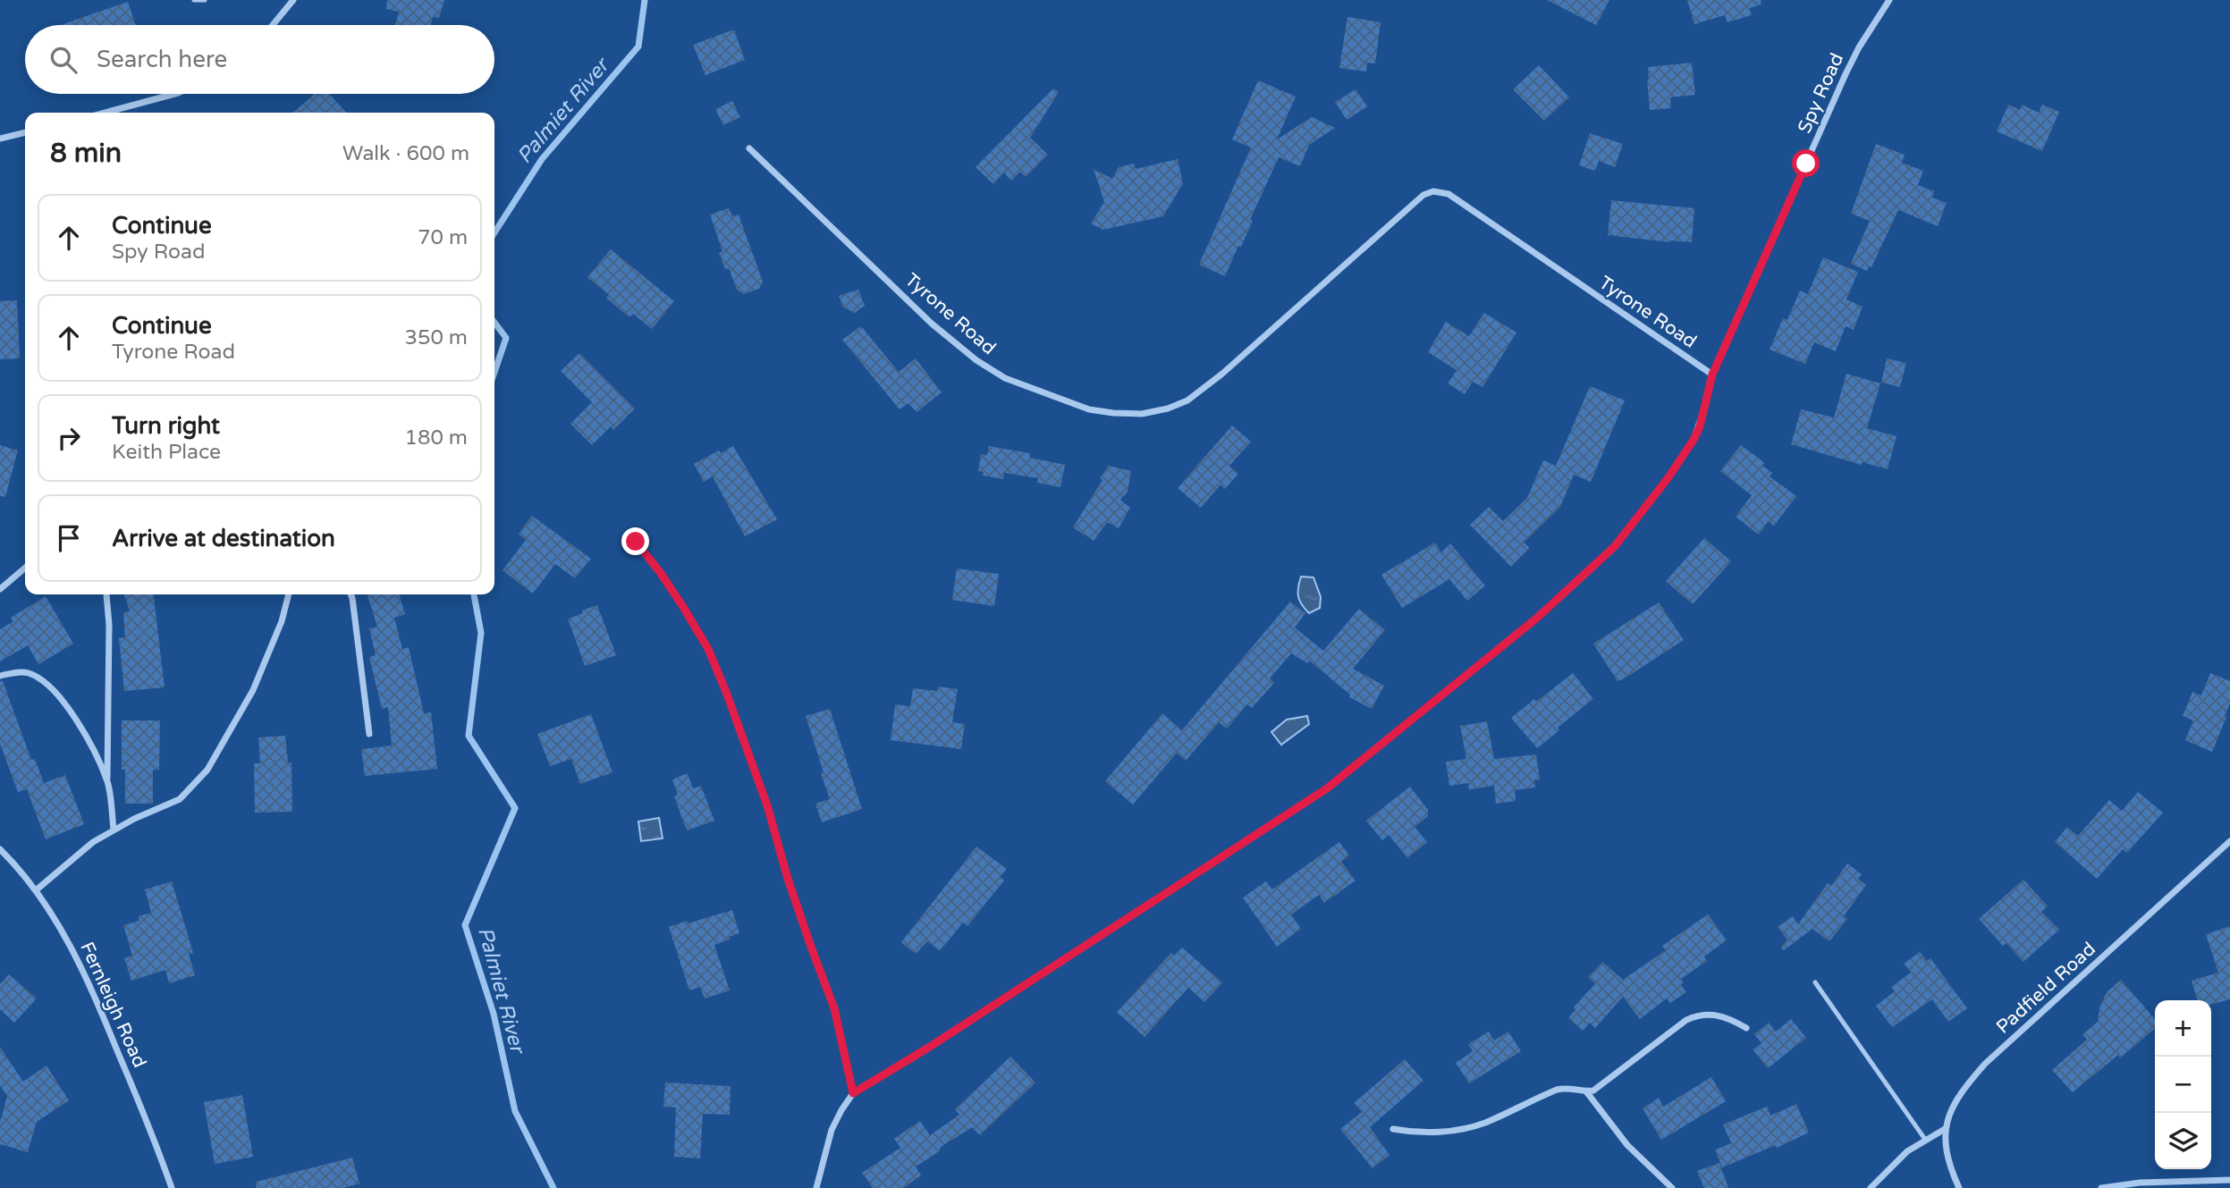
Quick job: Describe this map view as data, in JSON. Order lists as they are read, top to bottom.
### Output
{
  "streets": {
    "street": [
      "Spy Road",
      "Tyrone Road",
      "Padfield Road",
      "Fernleigh Road"
    ]
  },
  "crossings": [
    ["Spy Road", "Tyrone Road"]
  ],
  "water": ["Palmiet River"],
  "page": {
    "search": "Search here",
    "heading": ["8 min", "Walk · 600 m"],
    "list": [
      ["Continue", "Spy Road", "70 m"],
      ["Continue", "Tyrone Road", "350 m"],
      ["Turn right", "Keith Place", "180 m"],
      "Arrive at destination"
    ],
    "map_buttons": ["+", "−"]
  }
}
